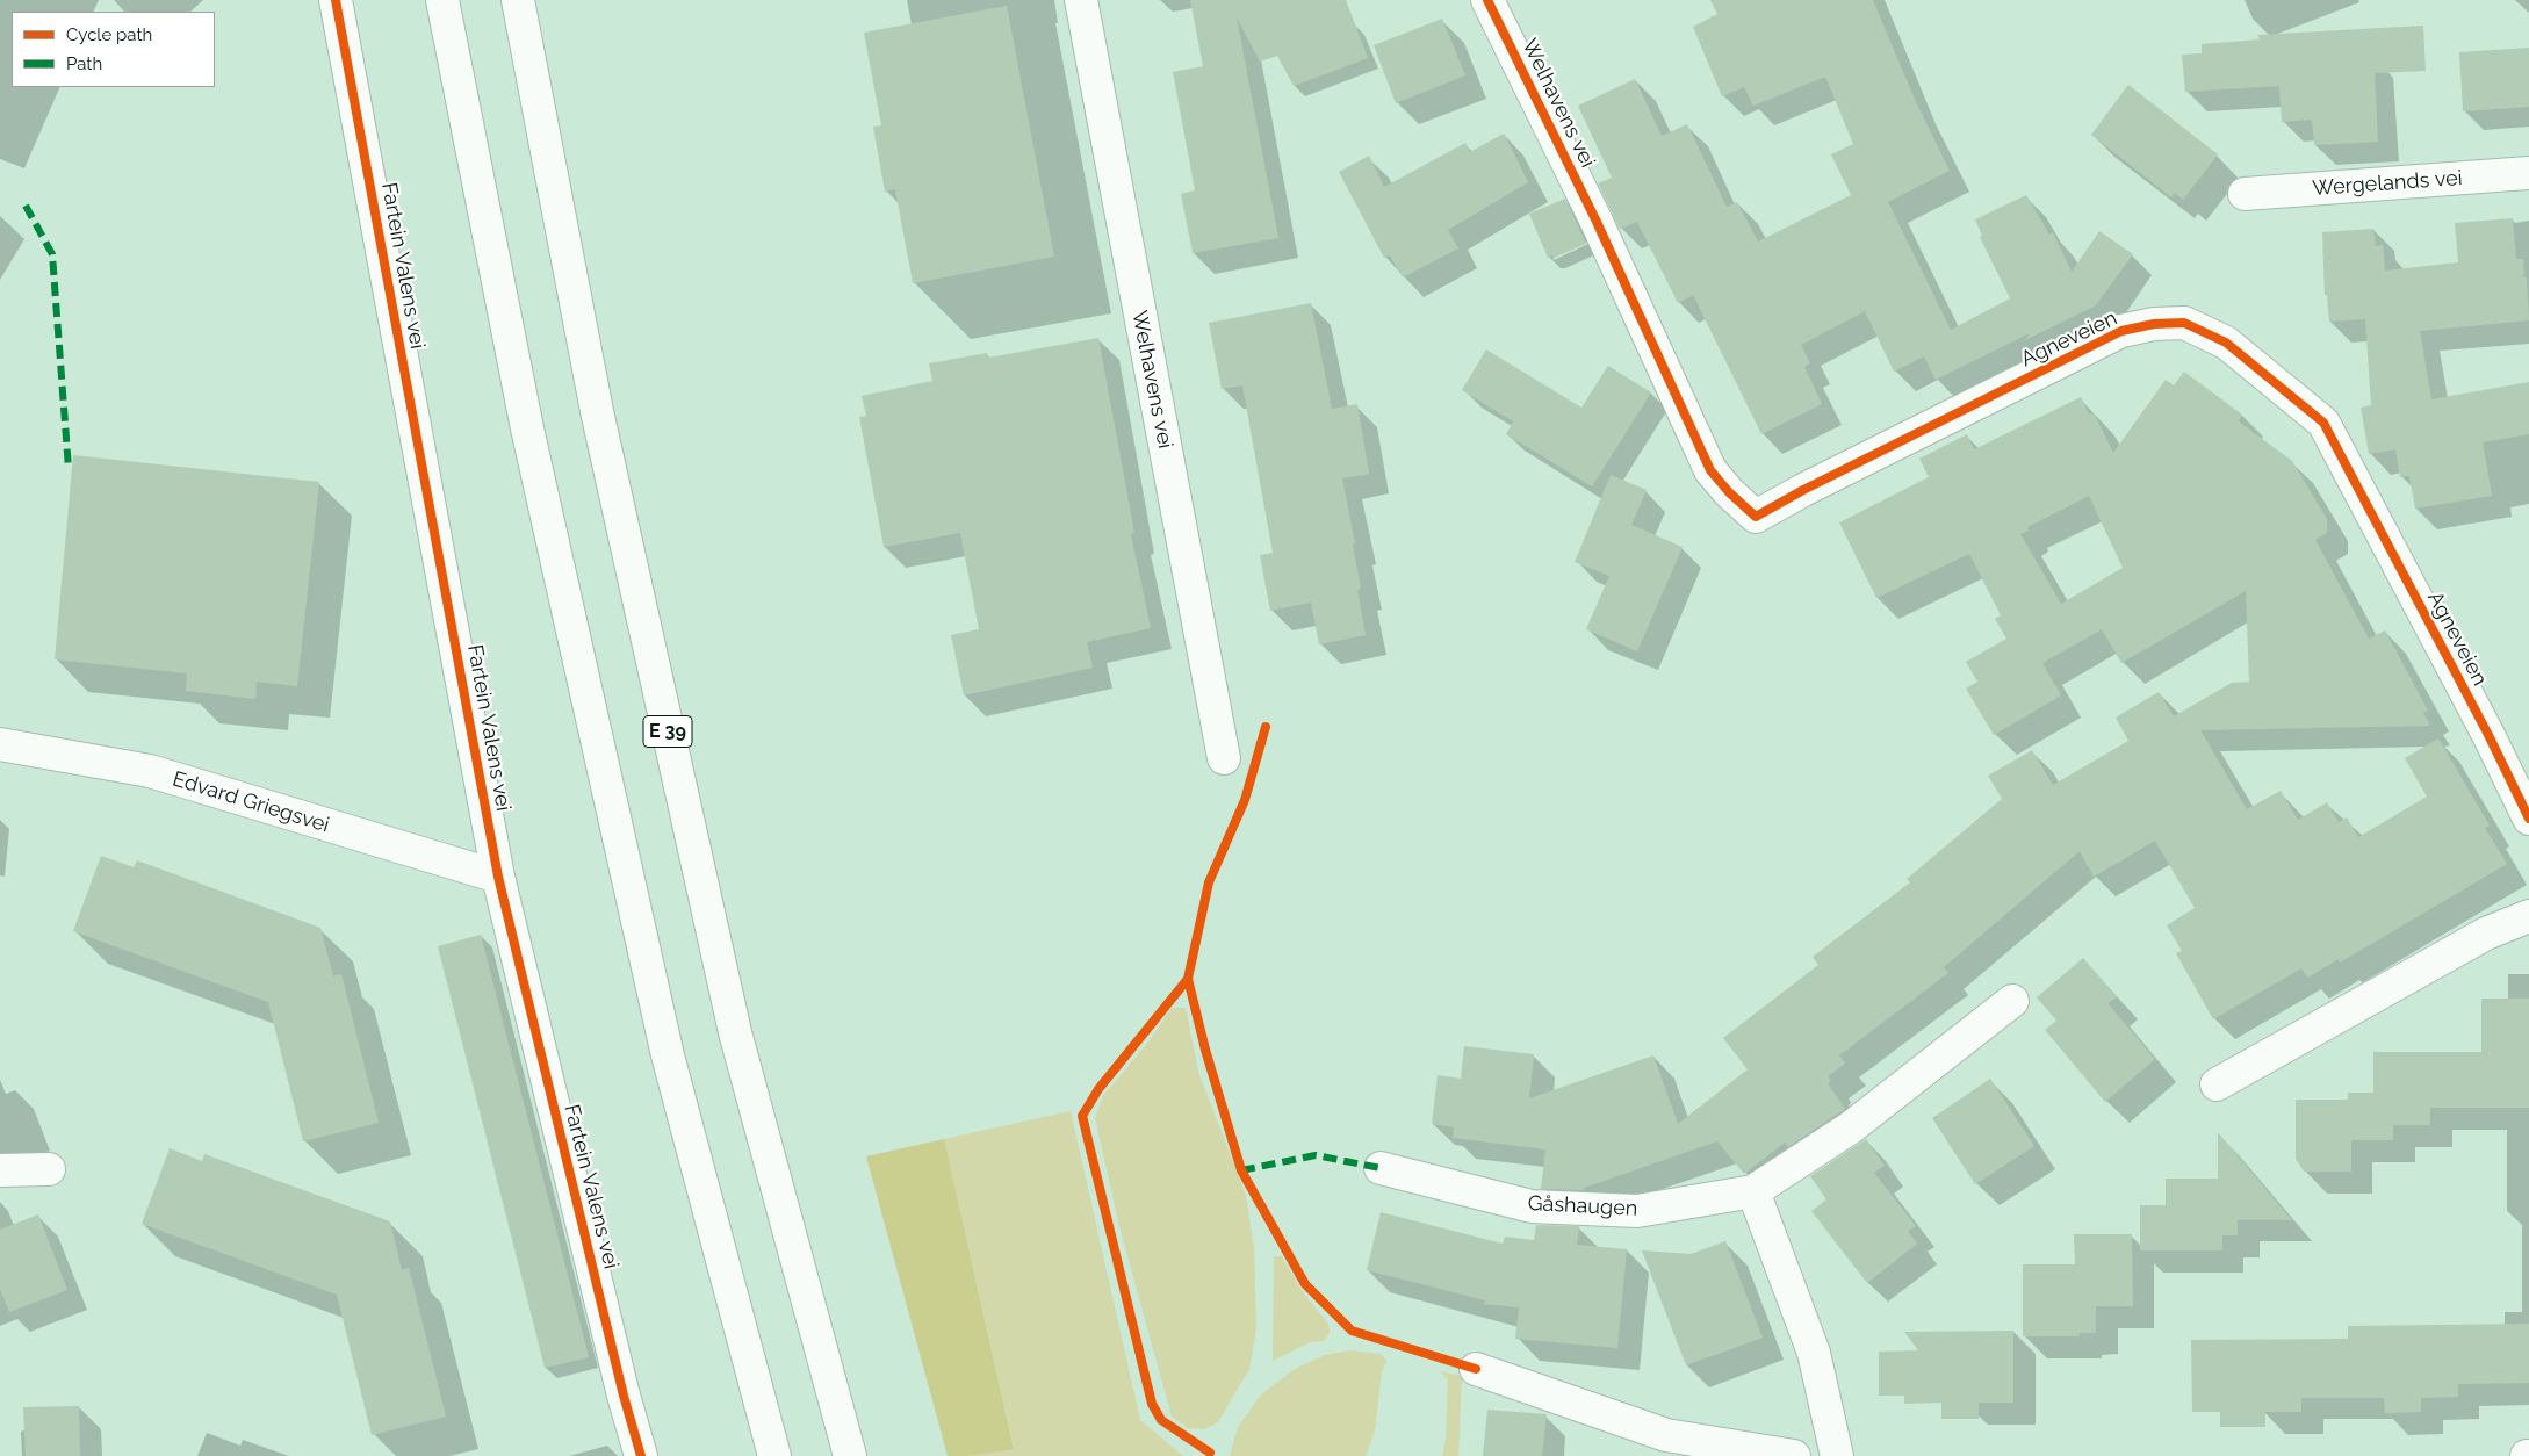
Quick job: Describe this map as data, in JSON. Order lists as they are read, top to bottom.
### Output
{
  "streets": {
    "main road": [
      "Welhavens vei",
      "Wergelands vei",
      "Fartein Valens vei",
      "Agneveien",
      "E 39",
      "Edvard Griegsvei",
      "Gåshaugen"
    ]
  },
  "crossings": [
    ["Welhavens vei", "Agneveien"],
    ["Fartein Valens vei", "Edvard Griegsvei"]
  ],
  "legend": ["Cycle path", "Path"]
}
